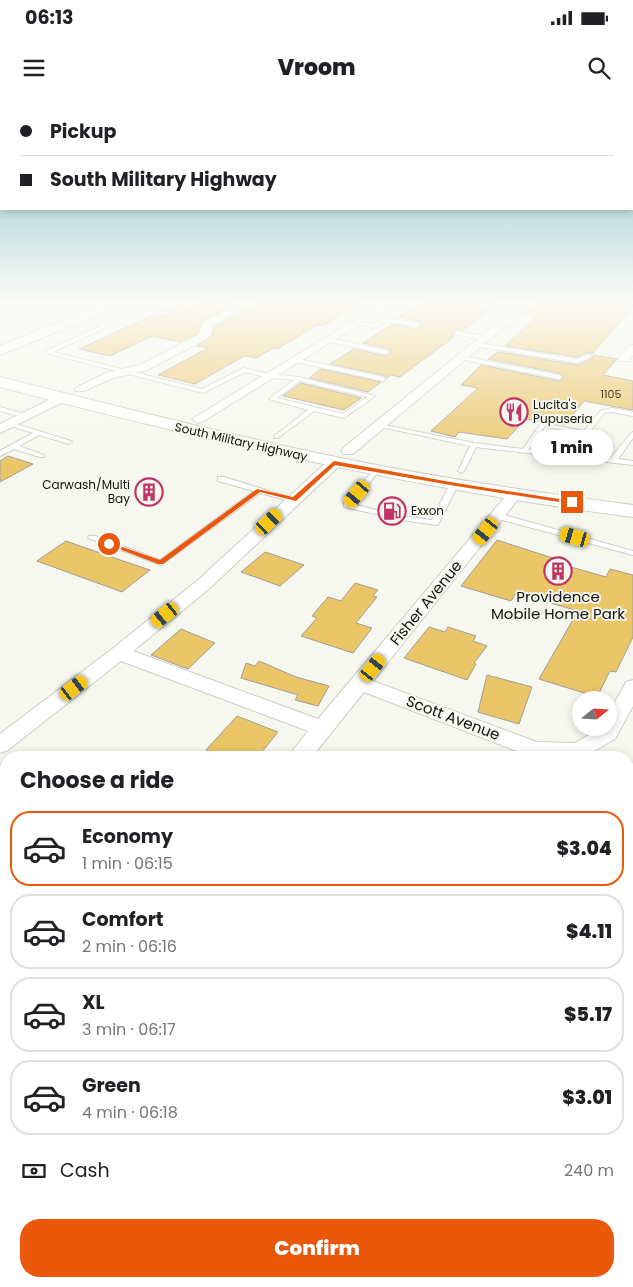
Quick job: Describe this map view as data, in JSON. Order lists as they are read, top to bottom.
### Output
{
  "streets": {
    "main road": ["South Military Highway"],
    "street": ["Fisher Avenue", "Scott Avenue"]
  },
  "crossings": [
    ["South Military Highway", "Fisher Avenue"],
    ["Fisher Avenue", "Scott Avenue"]
  ],
  "places": {
    "restaurant": ["Lucita's Pupuseria"],
    "building": ["Carwash/Multi Bay", "Providence Mobile Home Park"],
    "fuel station": ["Exxon"]
  },
  "house_numbers": ["1105"],
  "north": "right",
  "page": {
    "status": "06:13",
    "header": "Vroom",
    "banner": ["Pickup", "South Military Highway"],
    "bubble": "1 min",
    "heading": "Choose a ride",
    "list": [
      {
        "name": "Economy",
        "note": "1 min · 06:15",
        "value": "$3.04"
      },
      {
        "name": "Comfort",
        "note": "2 min · 06:16",
        "value": "$4.11"
      },
      {
        "name": "XL",
        "note": "3 min · 06:17",
        "value": "$5.17"
      },
      {
        "name": "Green",
        "note": "4 min · 06:18",
        "value": "$3.01"
      }
    ],
    "pay": ["Cash", "240 m"],
    "buttons": "Confirm"
  }
}
